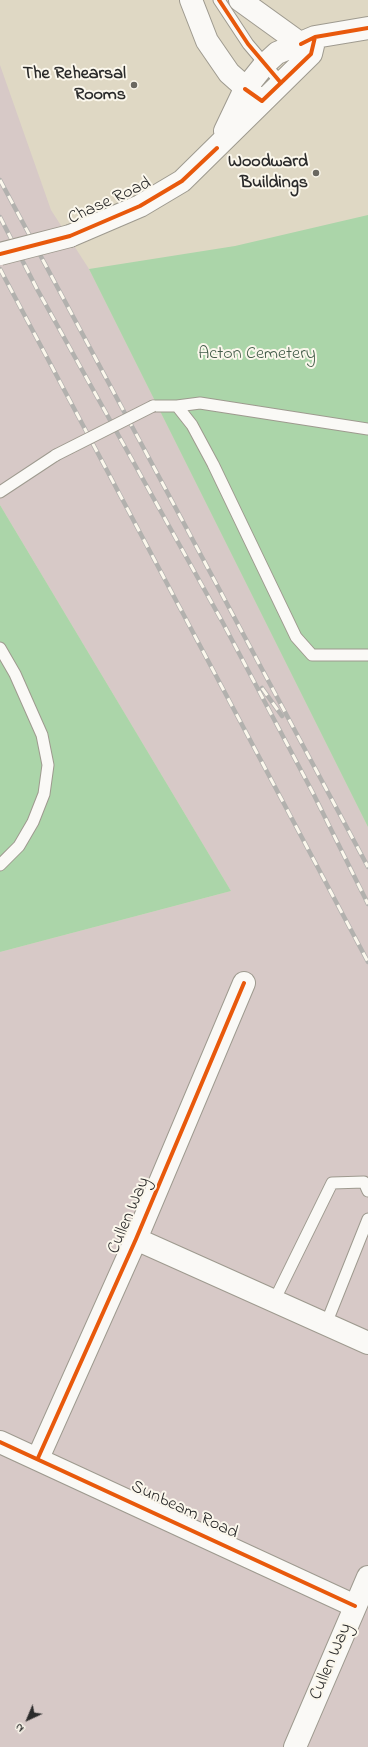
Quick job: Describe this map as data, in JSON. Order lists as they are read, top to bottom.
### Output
{
  "streets": {
    "street": ["Chase Road", "Cullen Way", "Sunbeam Road"]
  },
  "crossings": [
    ["Cullen Way", "Sunbeam Road"]
  ],
  "parks": ["Acton Cemetery"],
  "places": ["The Rehearsal Rooms", "Woodward Buildings"],
  "north": "bottom left"
}
